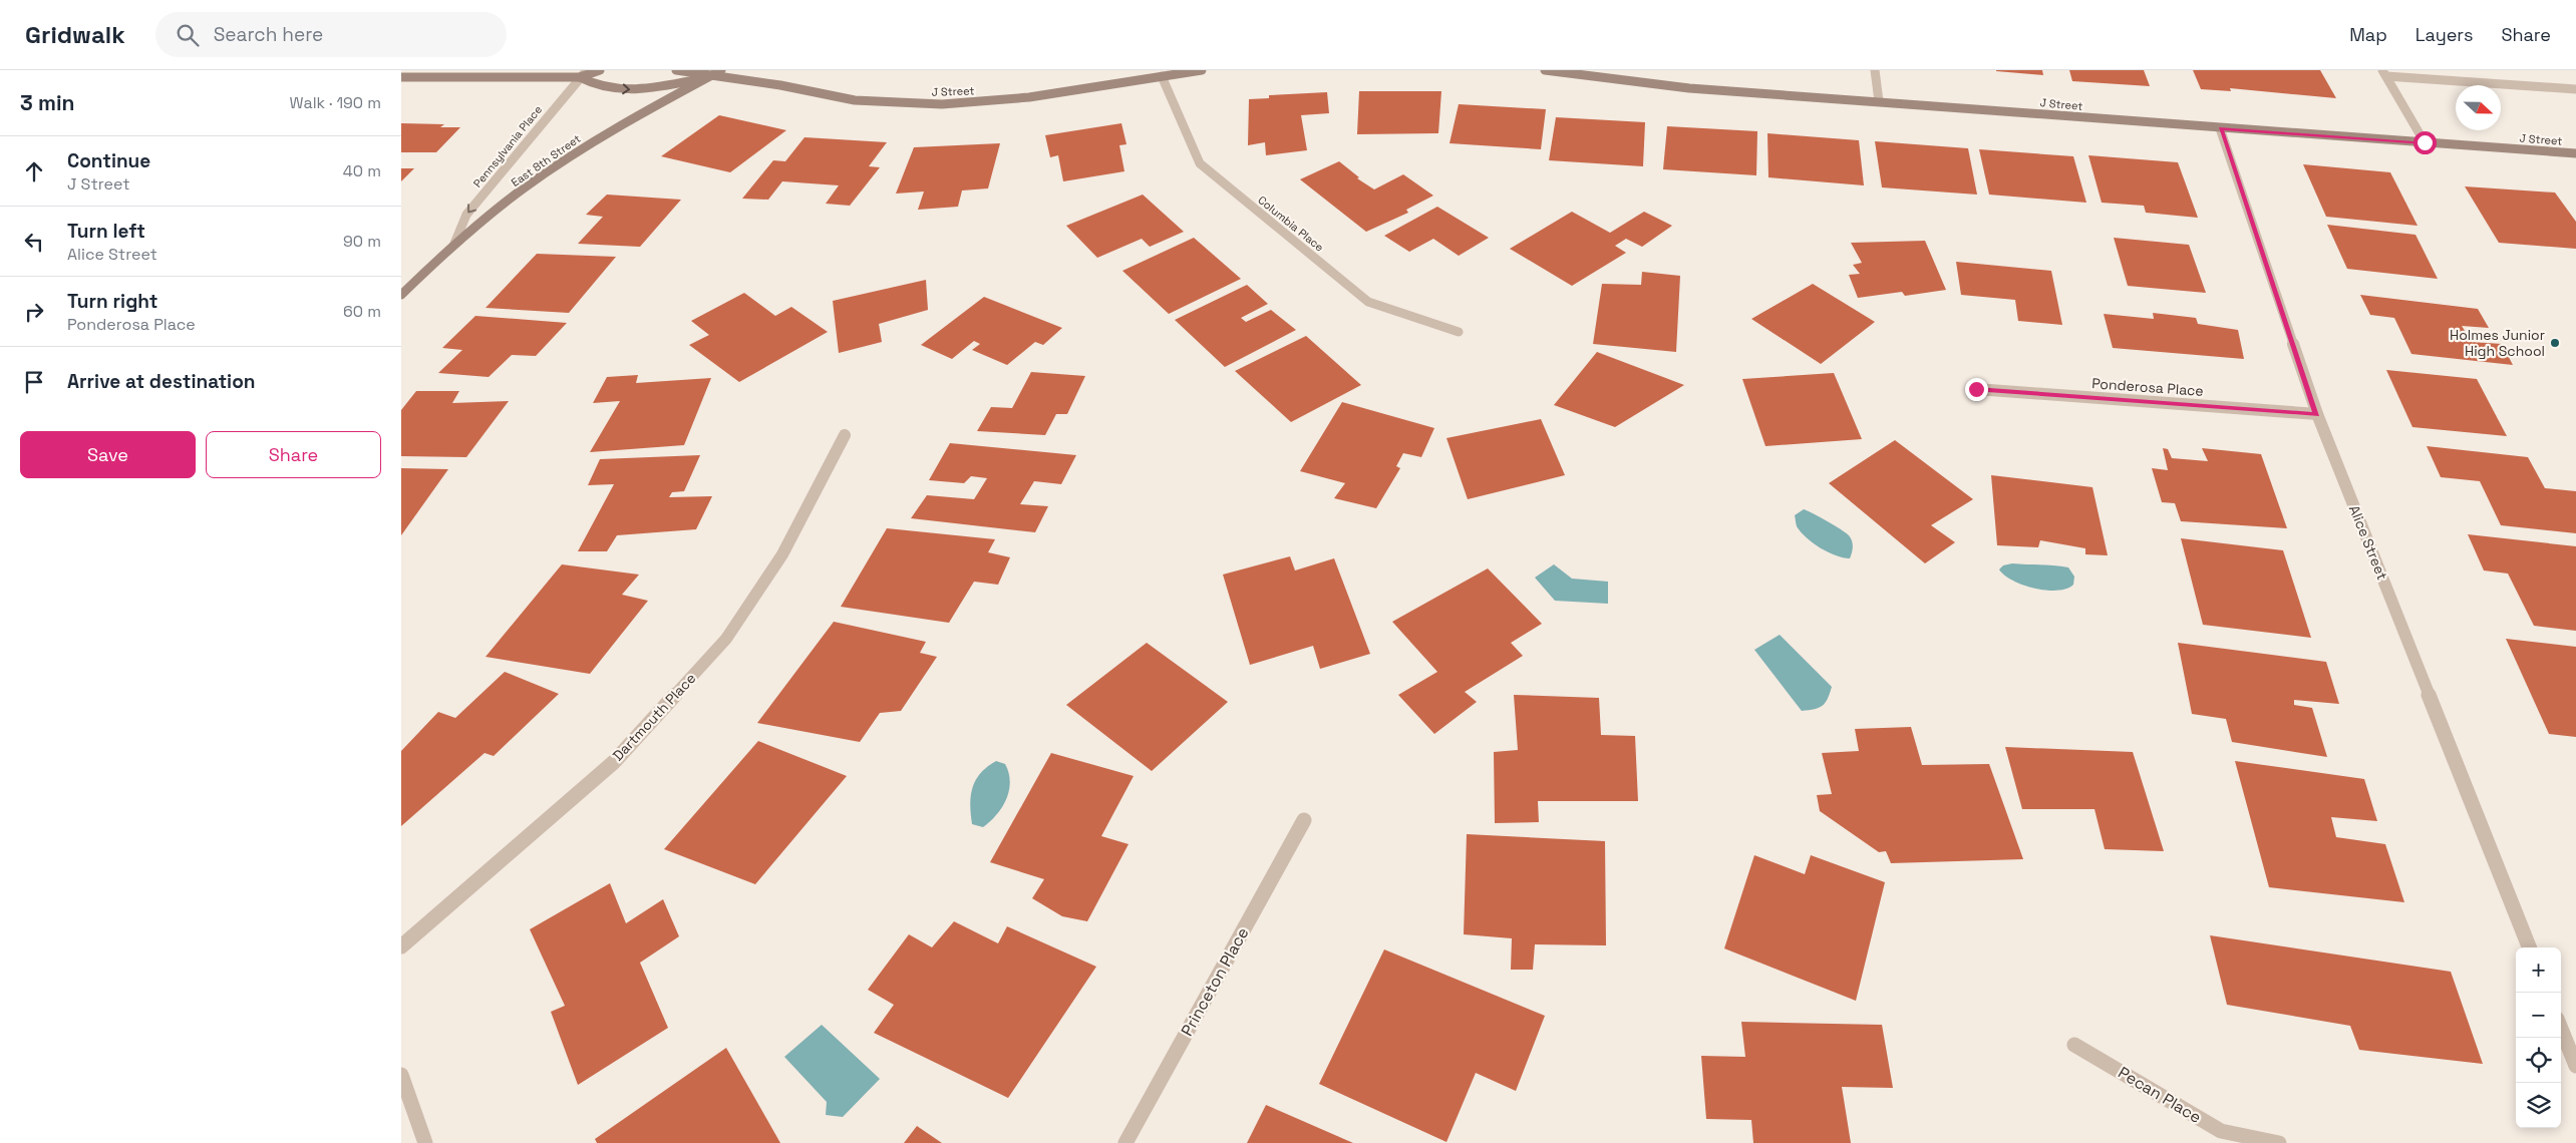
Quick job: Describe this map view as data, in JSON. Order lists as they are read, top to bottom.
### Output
{
  "streets": {
    "street": [
      "J Street",
      "Pennsylvania Place",
      "East 8th Street",
      "Columbia Place",
      "Ponderosa Place",
      "Alice Street",
      "Dartmouth Place",
      "Princeton Place",
      "Pecan Place"
    ]
  },
  "crossings": [
    ["J Street", "Pennsylvania Place"],
    ["J Street", "East 8th Street"],
    ["J Street", "Columbia Place"],
    ["J Street", "Alice Street"],
    ["Pennsylvania Place", "East 8th Street"],
    ["Ponderosa Place", "Alice Street"]
  ],
  "one_way": ["Pennsylvania Place"],
  "places": ["Holmes Junior High School"],
  "north": "right",
  "page": {
    "header": "Gridwalk",
    "search": "Search here",
    "nav": ["Map", "Layers", "Share"],
    "heading": ["3 min", "Walk · 190 m"],
    "list": [
      ["Continue", "J Street", "40 m"],
      ["Turn left", "Alice Street", "90 m"],
      ["Turn right", "Ponderosa Place", "60 m"],
      "Arrive at destination"
    ],
    "buttons": ["Save", "Share"],
    "map_buttons": ["+", "−"]
  }
}
